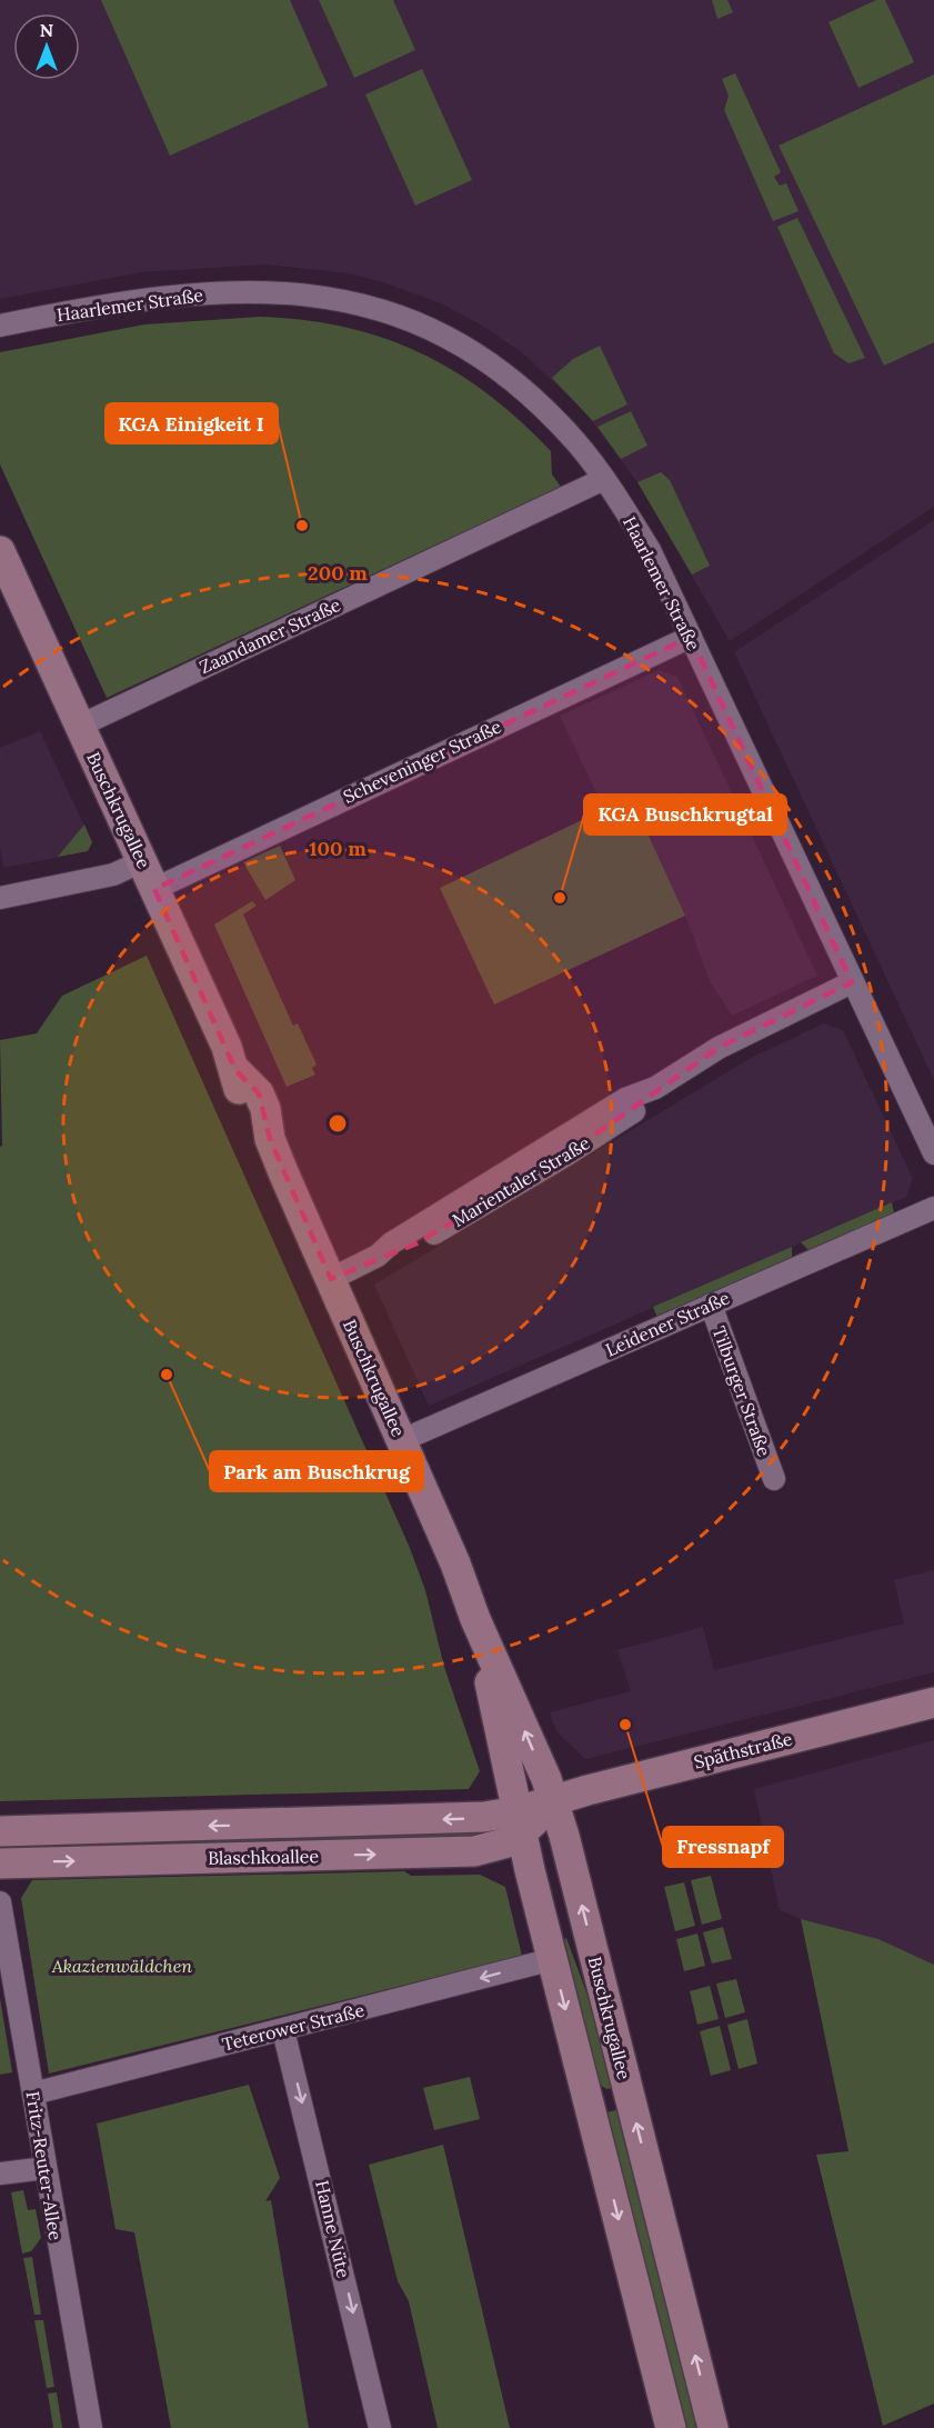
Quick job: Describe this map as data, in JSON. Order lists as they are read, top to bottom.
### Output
{
  "streets": {
    "main road": ["Buschkrugallee", "Späthstraße", "Blaschkoallee"],
    "street": [
      "Haarlemer Straße",
      "Zaandamer Straße",
      "Scheveninger Straße",
      "Marientaler Straße",
      "Leidener Straße",
      "Tilburger Straße",
      "Teterower Straße",
      "Fritz-Reuter-Allee",
      "Hanne Nüte"
    ]
  },
  "crossings": [
    ["Haarlemer Straße", "Zaandamer Straße"],
    ["Haarlemer Straße", "Scheveninger Straße"],
    ["Haarlemer Straße", "Marientaler Straße"],
    ["Zaandamer Straße", "Buschkrugallee"],
    ["Scheveninger Straße", "Buschkrugallee"],
    ["Buschkrugallee", "Marientaler Straße"],
    ["Buschkrugallee", "Leidener Straße"],
    ["Buschkrugallee", "Späthstraße"],
    ["Buschkrugallee", "Blaschkoallee"],
    ["Buschkrugallee", "Teterower Straße"],
    ["Leidener Straße", "Tilburger Straße"],
    ["Späthstraße", "Blaschkoallee"],
    ["Teterower Straße", "Fritz-Reuter-Allee"],
    ["Teterower Straße", "Hanne Nüte"]
  ],
  "one_way": ["Teterower Straße", "Hanne Nüte"],
  "parks": ["Akazienwäldchen"],
  "places": [
    "KGA Einigkeit I",
    "KGA Buschkrugtal",
    "Park am Buschkrug",
    "Fressnapf"
  ],
  "north": "top",
  "rings": ["200 m", "100 m"]
}
